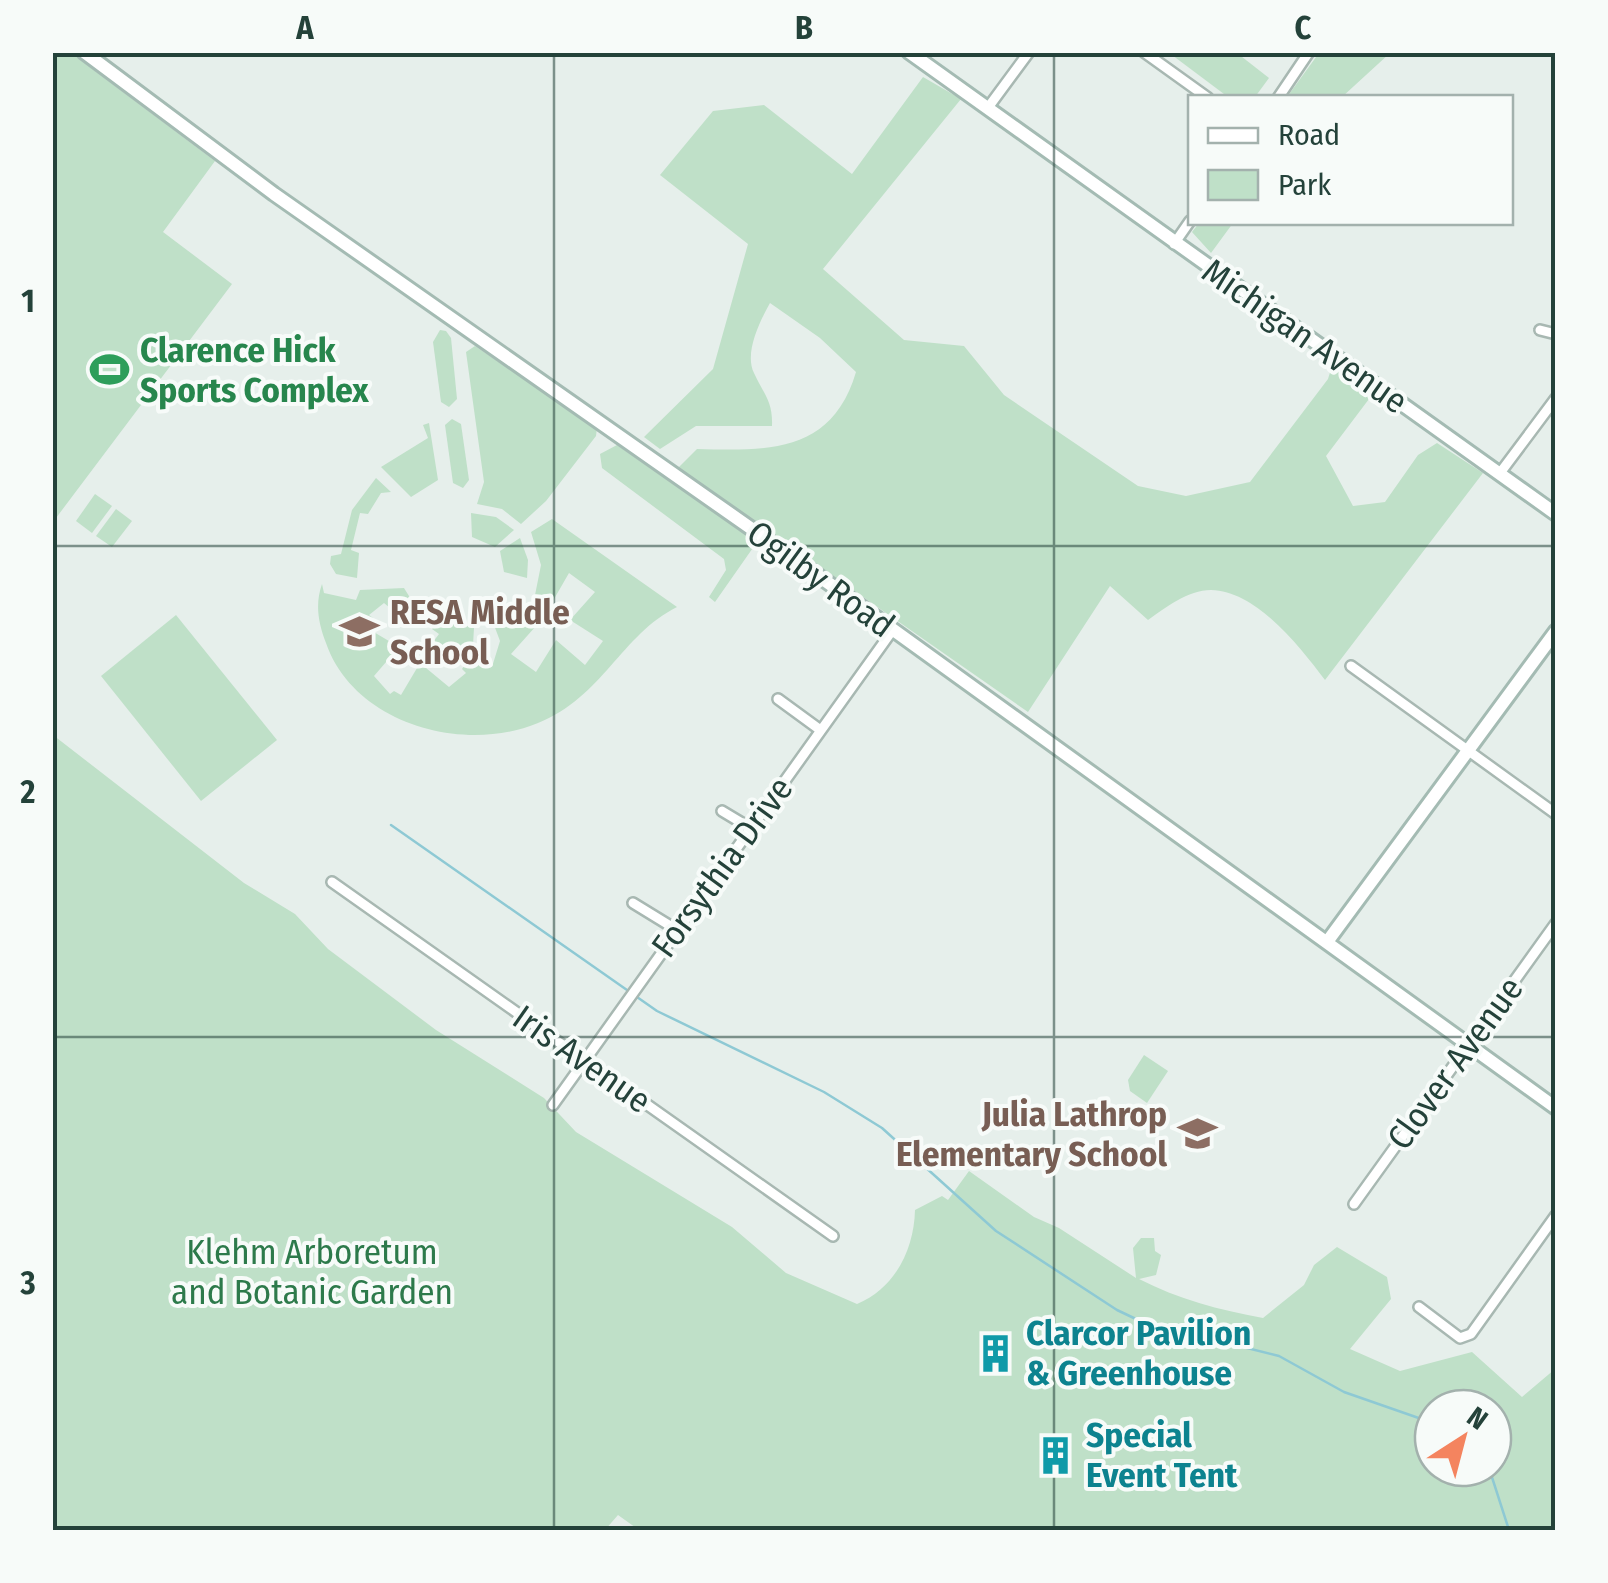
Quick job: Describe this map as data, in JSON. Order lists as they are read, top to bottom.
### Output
{
  "streets": {
    "street": [
      "Michigan Avenue",
      "Ogilby Road",
      "Forsythia Drive",
      "Iris Avenue",
      "Clover Avenue"
    ]
  },
  "crossings": [
    ["Ogilby Road", "Forsythia Drive"],
    ["Ogilby Road", "Clover Avenue"],
    ["Forsythia Drive", "Iris Avenue"]
  ],
  "parks": ["Klehm Arboretum and Botanic Garden"],
  "places": {
    "sports": ["Clarence Hick Sports Complex"],
    "school or university": ["RESA Middle School", "Julia Lathrop Elementary School"],
    "building": ["Clarcor Pavilion & Greenhouse", "Special Event Tent"]
  },
  "legend": ["Road", "Park"],
  "north": "top right",
  "grid": {
    "columns": ["A", "B", "C"],
    "rows": ["1", "2", "3"]
  }
}
